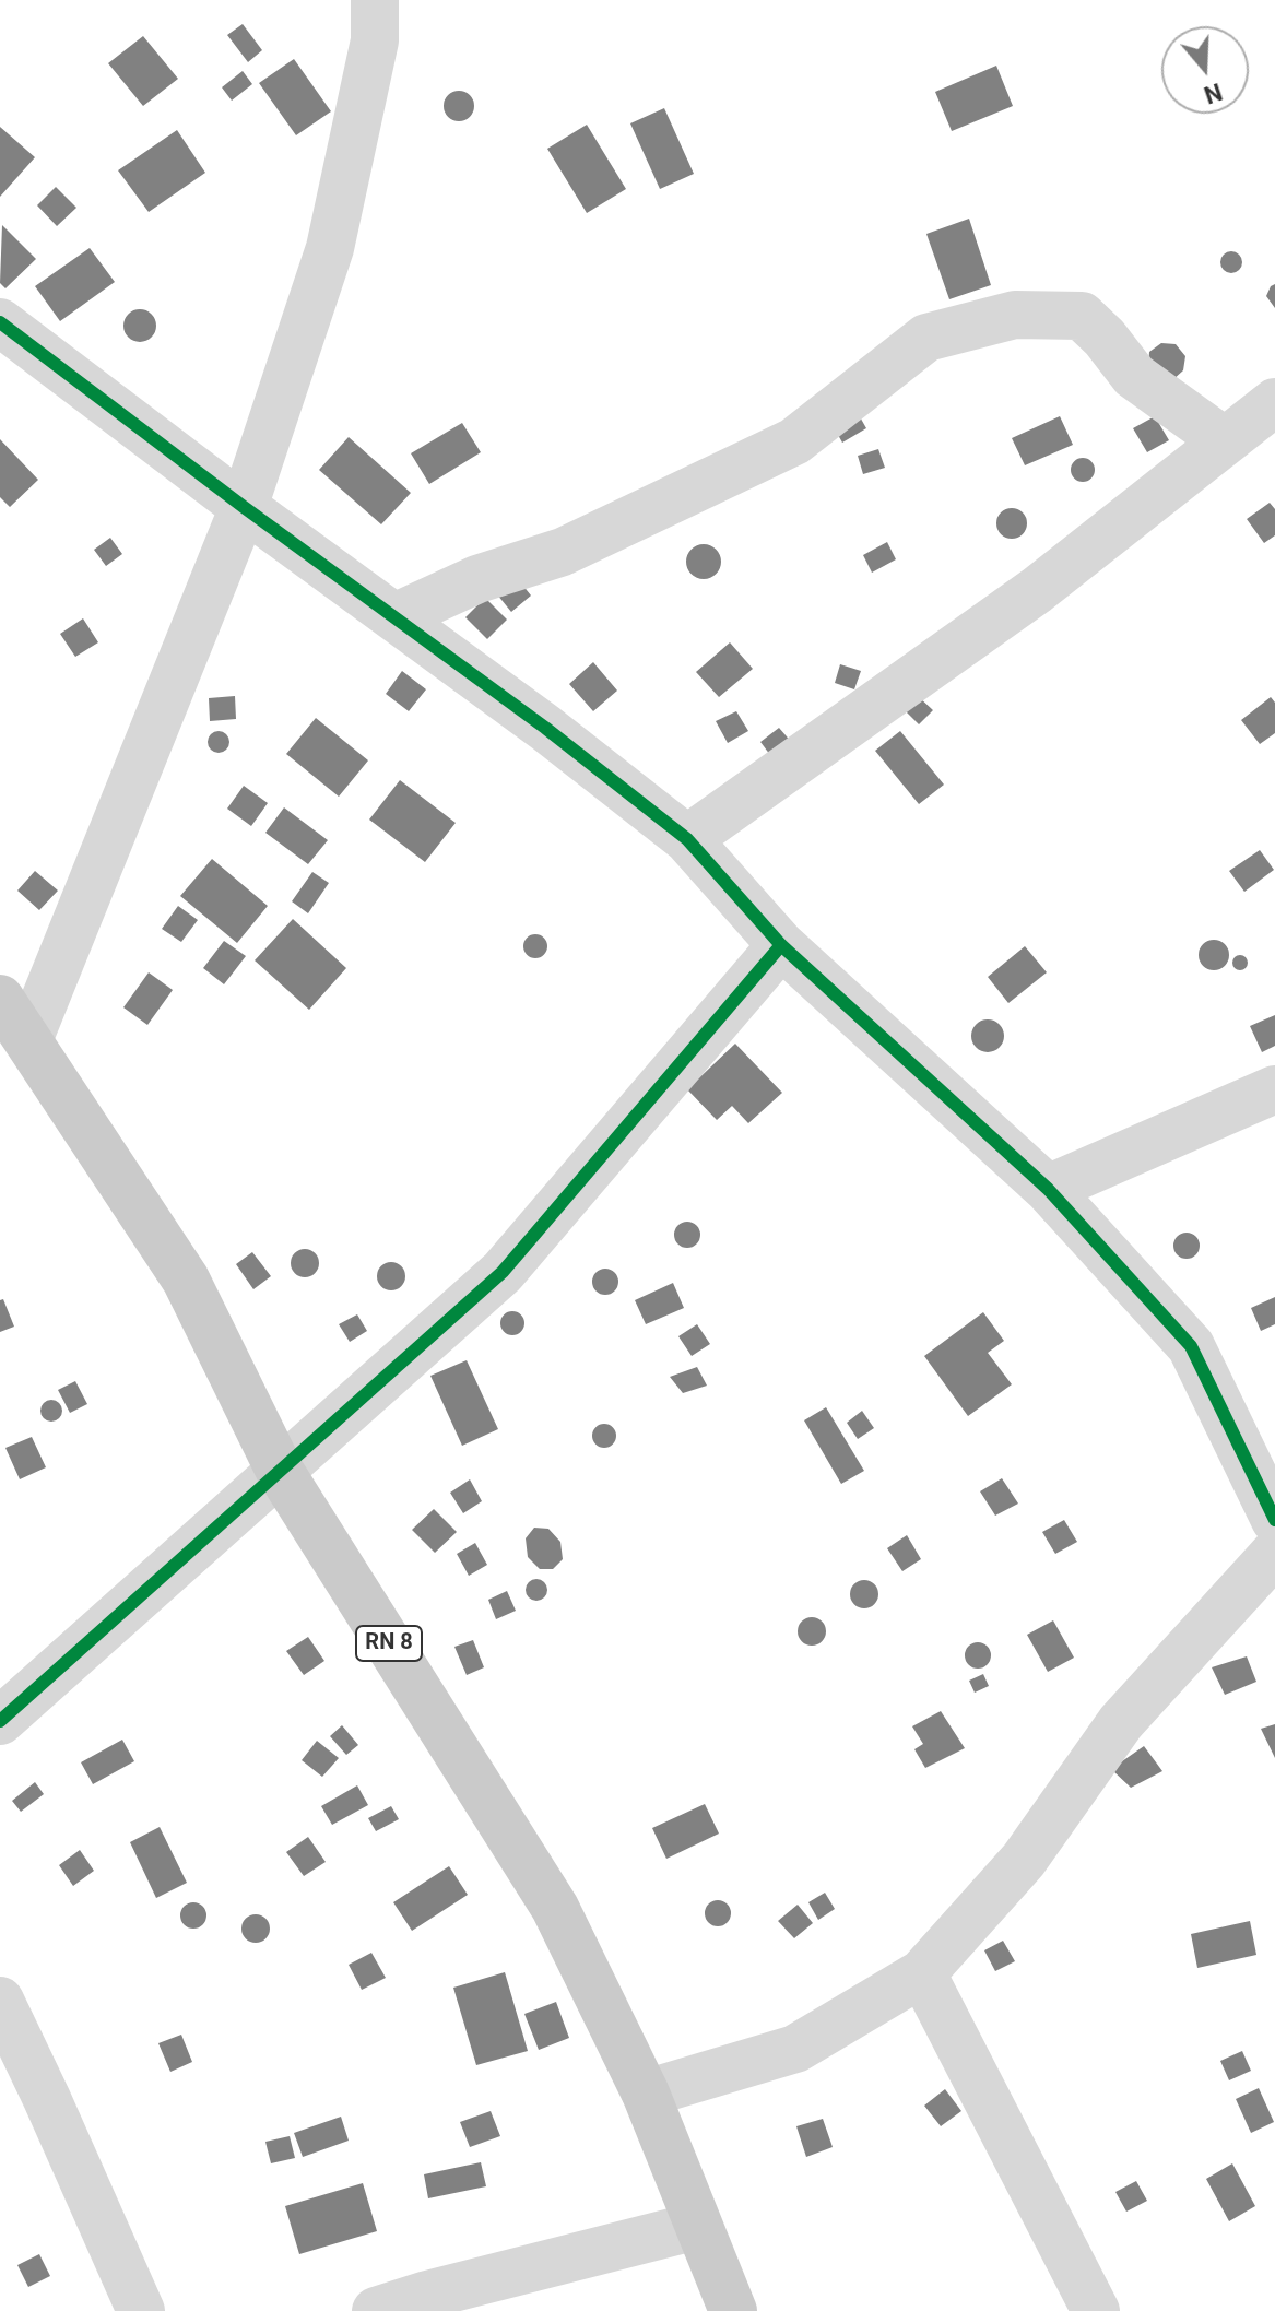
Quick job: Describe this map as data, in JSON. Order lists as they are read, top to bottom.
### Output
{
  "streets": {
    "main road": ["RN 8"]
  },
  "north": "bottom"
}
